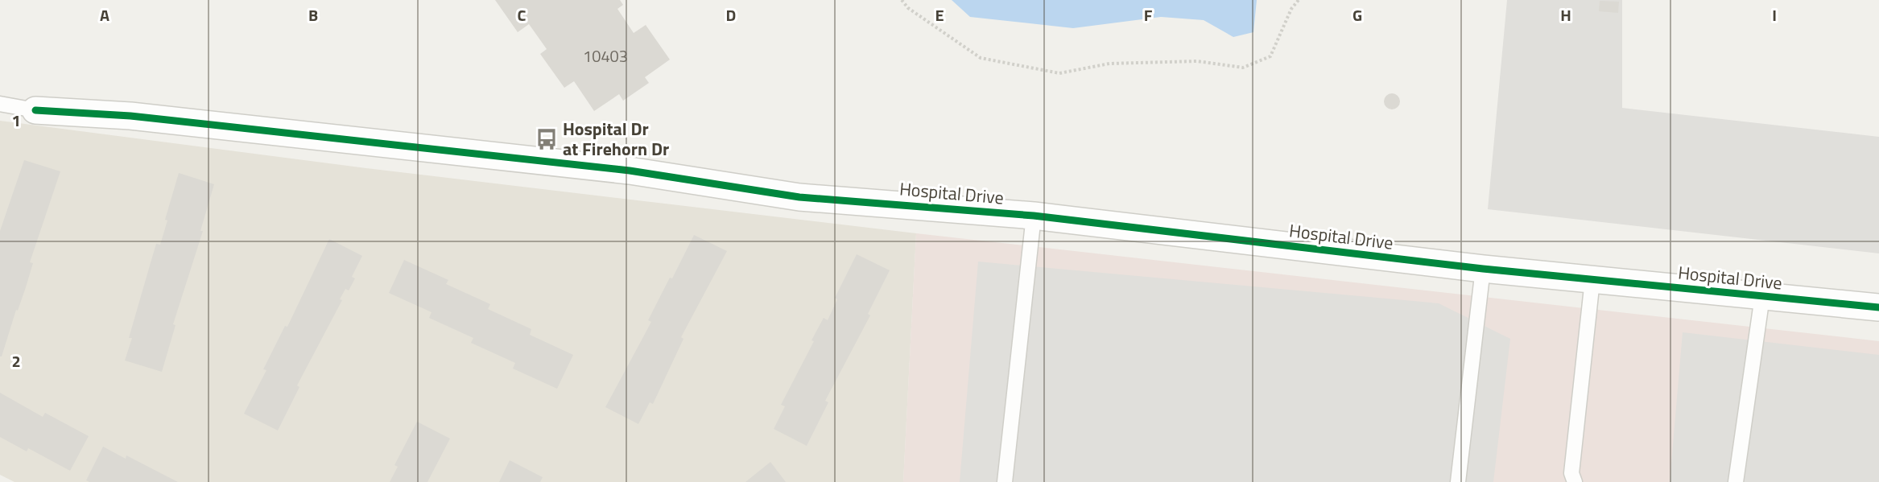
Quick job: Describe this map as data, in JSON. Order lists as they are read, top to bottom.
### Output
{
  "streets": {
    "street": ["Hospital Drive"]
  },
  "places": {
    "bus stop": ["Hospital Dr at Firehorn Dr"]
  },
  "house_numbers": ["10403"],
  "grid": {
    "columns": [
      "A",
      "B",
      "C",
      "D",
      "E",
      "F",
      "G",
      "H",
      "I"
    ],
    "rows": ["1", "2"]
  }
}
